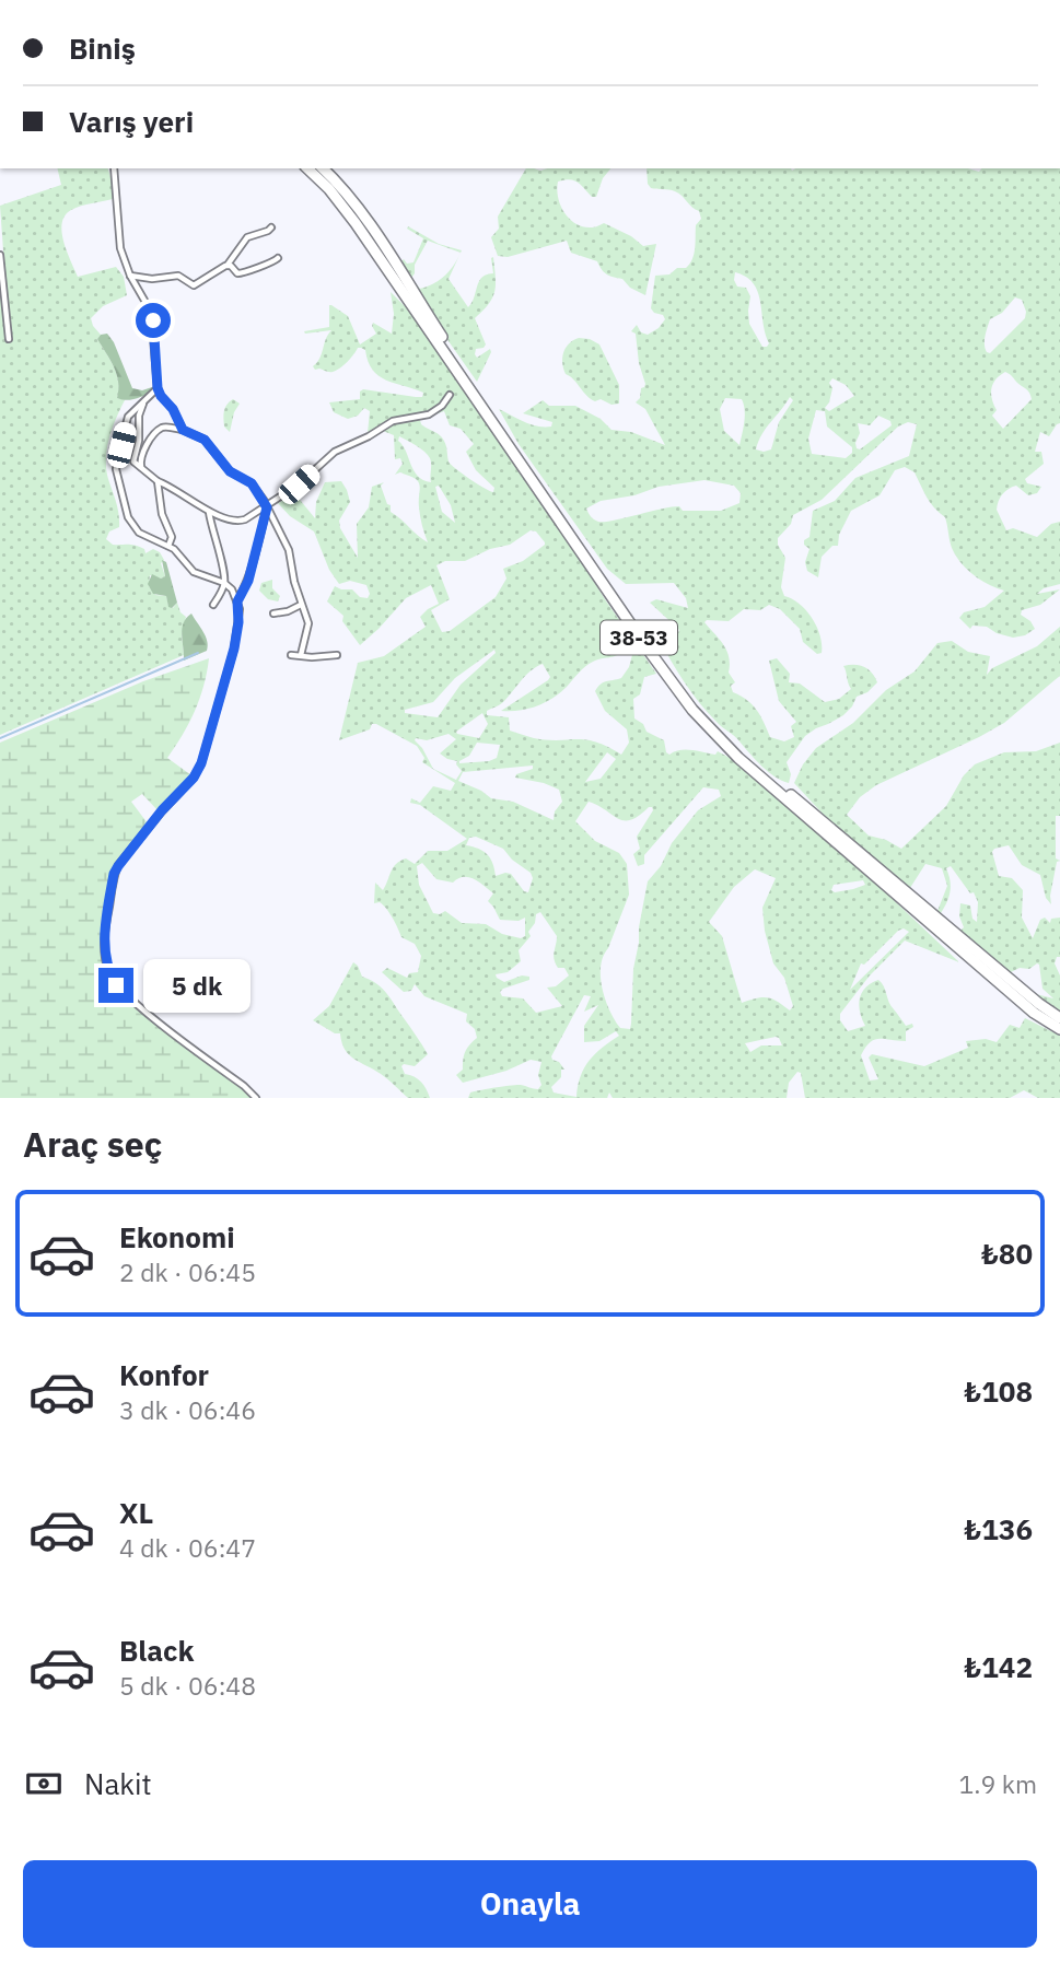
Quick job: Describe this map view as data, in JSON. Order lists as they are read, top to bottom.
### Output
{
  "streets": {
    "highway": ["38-53"]
  },
  "page": {
    "banner": ["Biniş", "Varış yeri"],
    "bubble": "5 dk",
    "heading": "Araç seç",
    "list": [
      {
        "name": "Ekonomi",
        "note": "2 dk · 06:45",
        "value": "₺80"
      },
      {
        "name": "Konfor",
        "note": "3 dk · 06:46",
        "value": "₺108"
      },
      {
        "name": "XL",
        "note": "4 dk · 06:47",
        "value": "₺136"
      },
      {
        "name": "Black",
        "note": "5 dk · 06:48",
        "value": "₺142"
      }
    ],
    "pay": ["Nakit", "1.9 km"],
    "buttons": "Onayla"
  }
}
